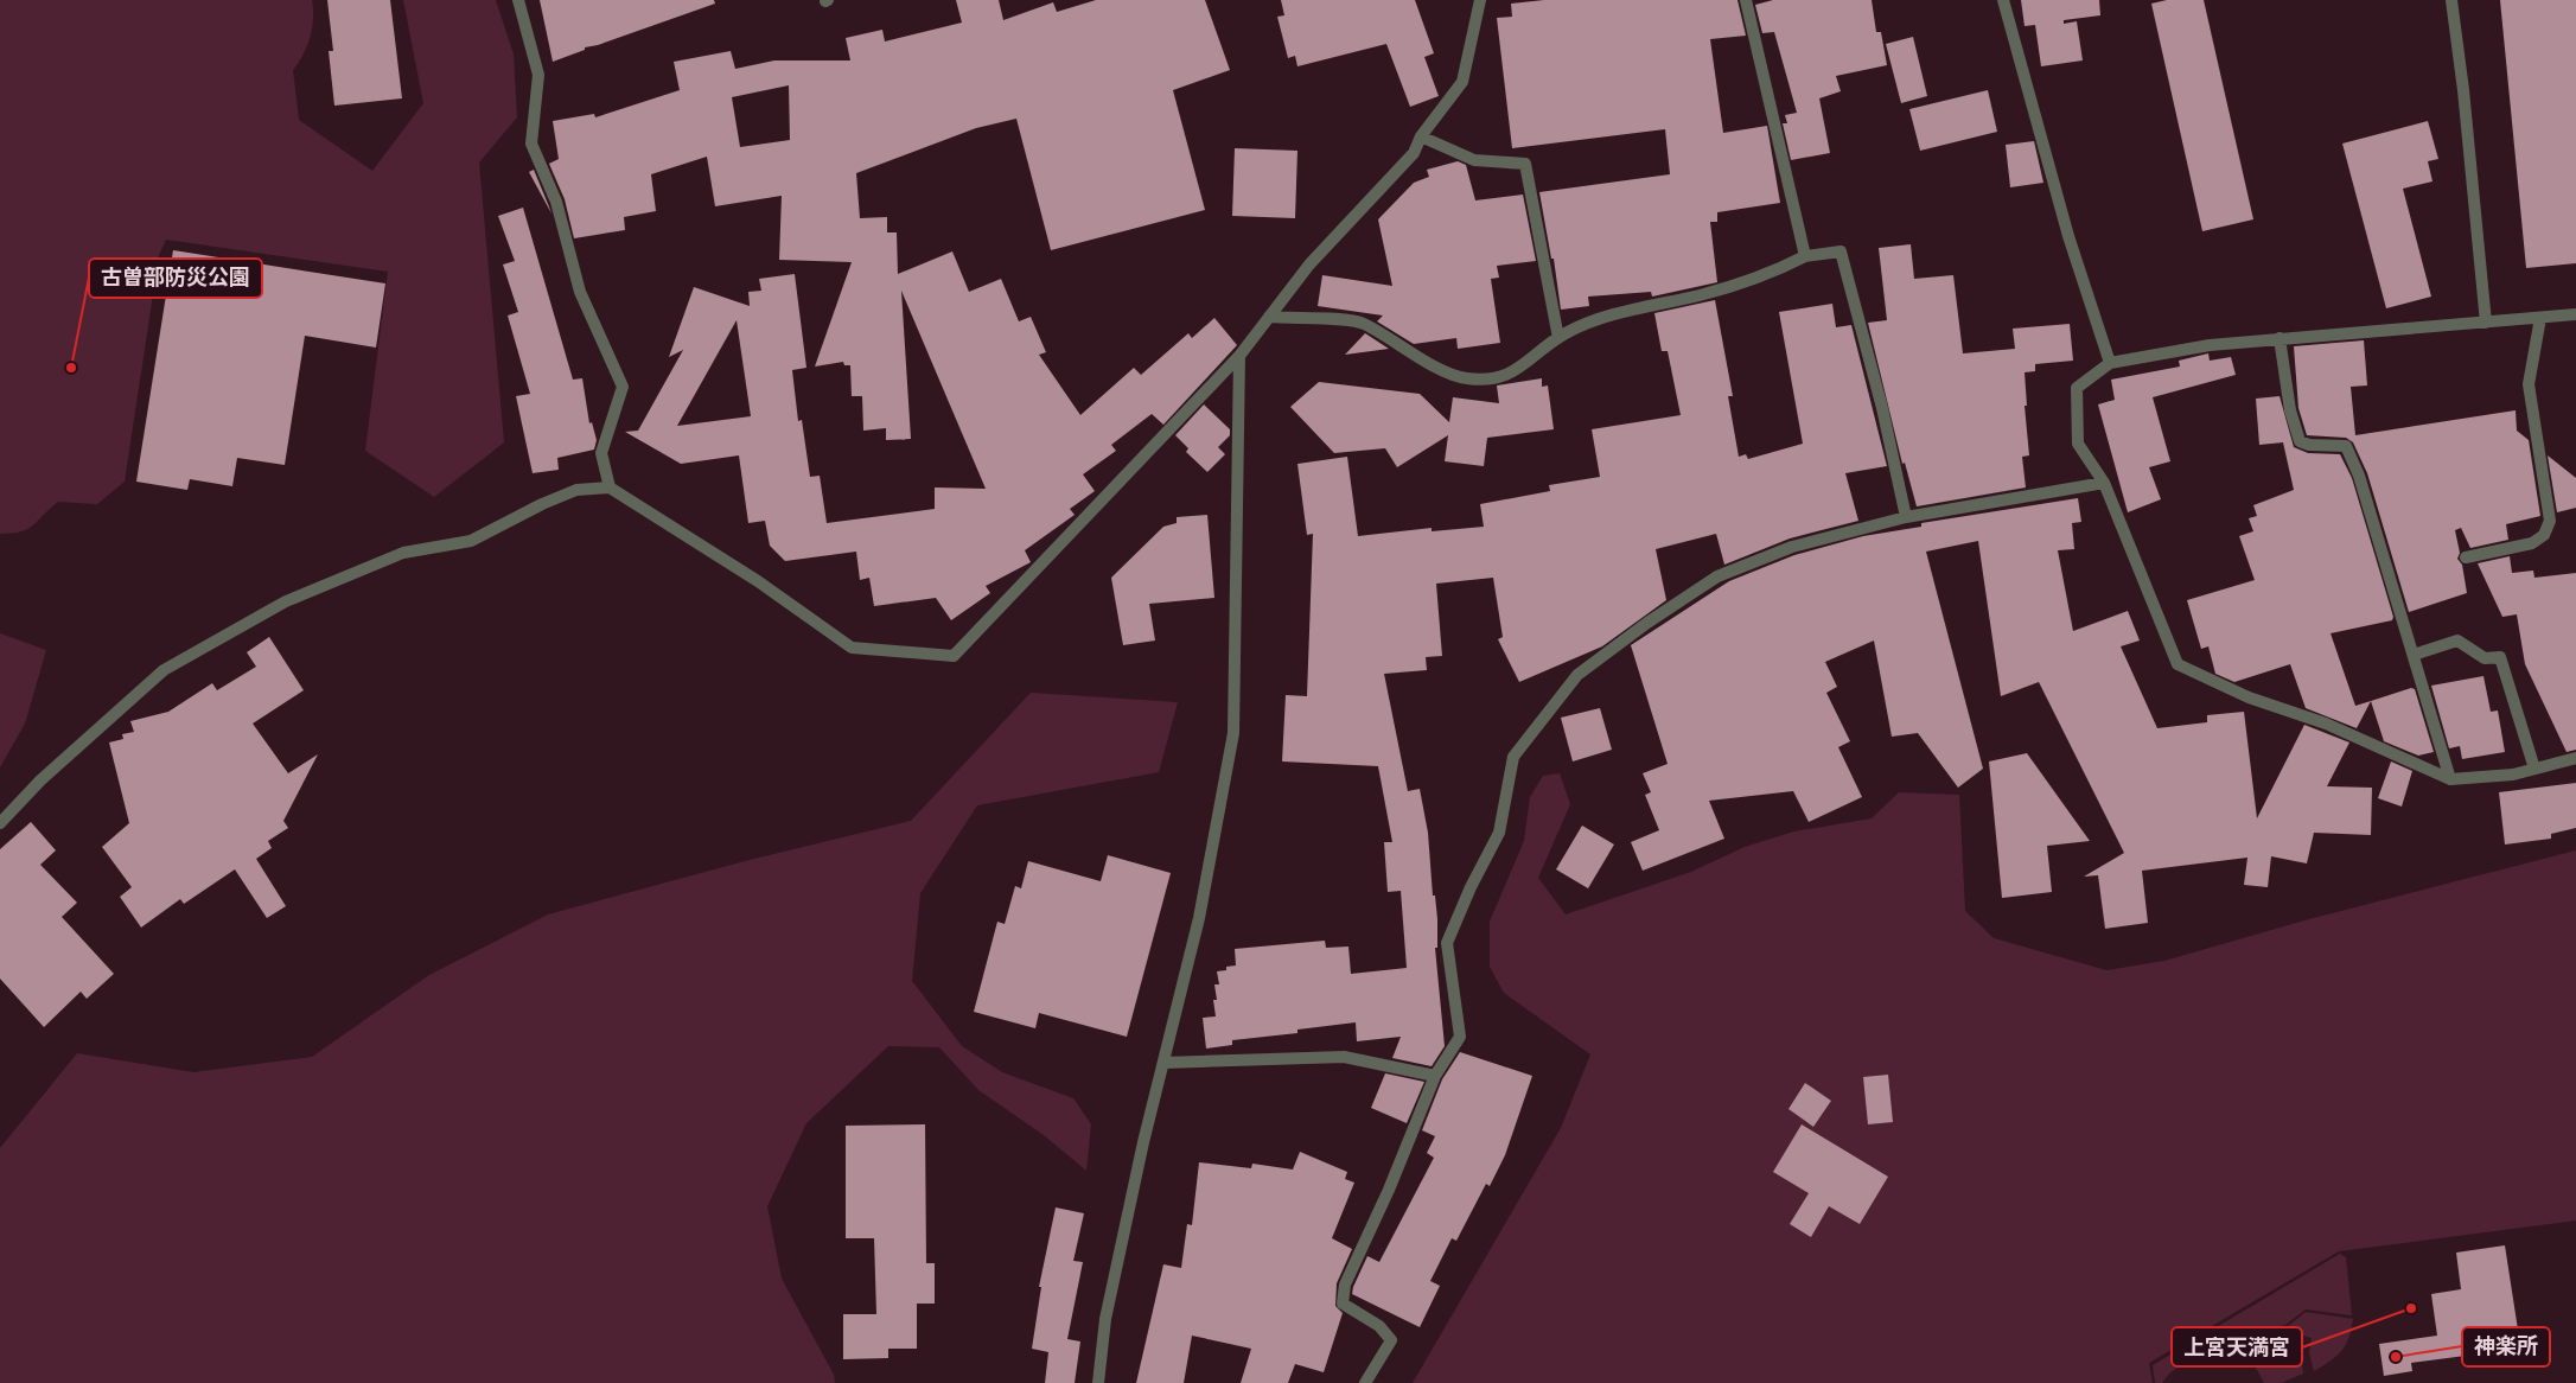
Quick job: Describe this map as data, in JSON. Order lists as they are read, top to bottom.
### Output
{
  "places": ["古曽部防災公園", "上宮天満宮", "神楽所"]
}
